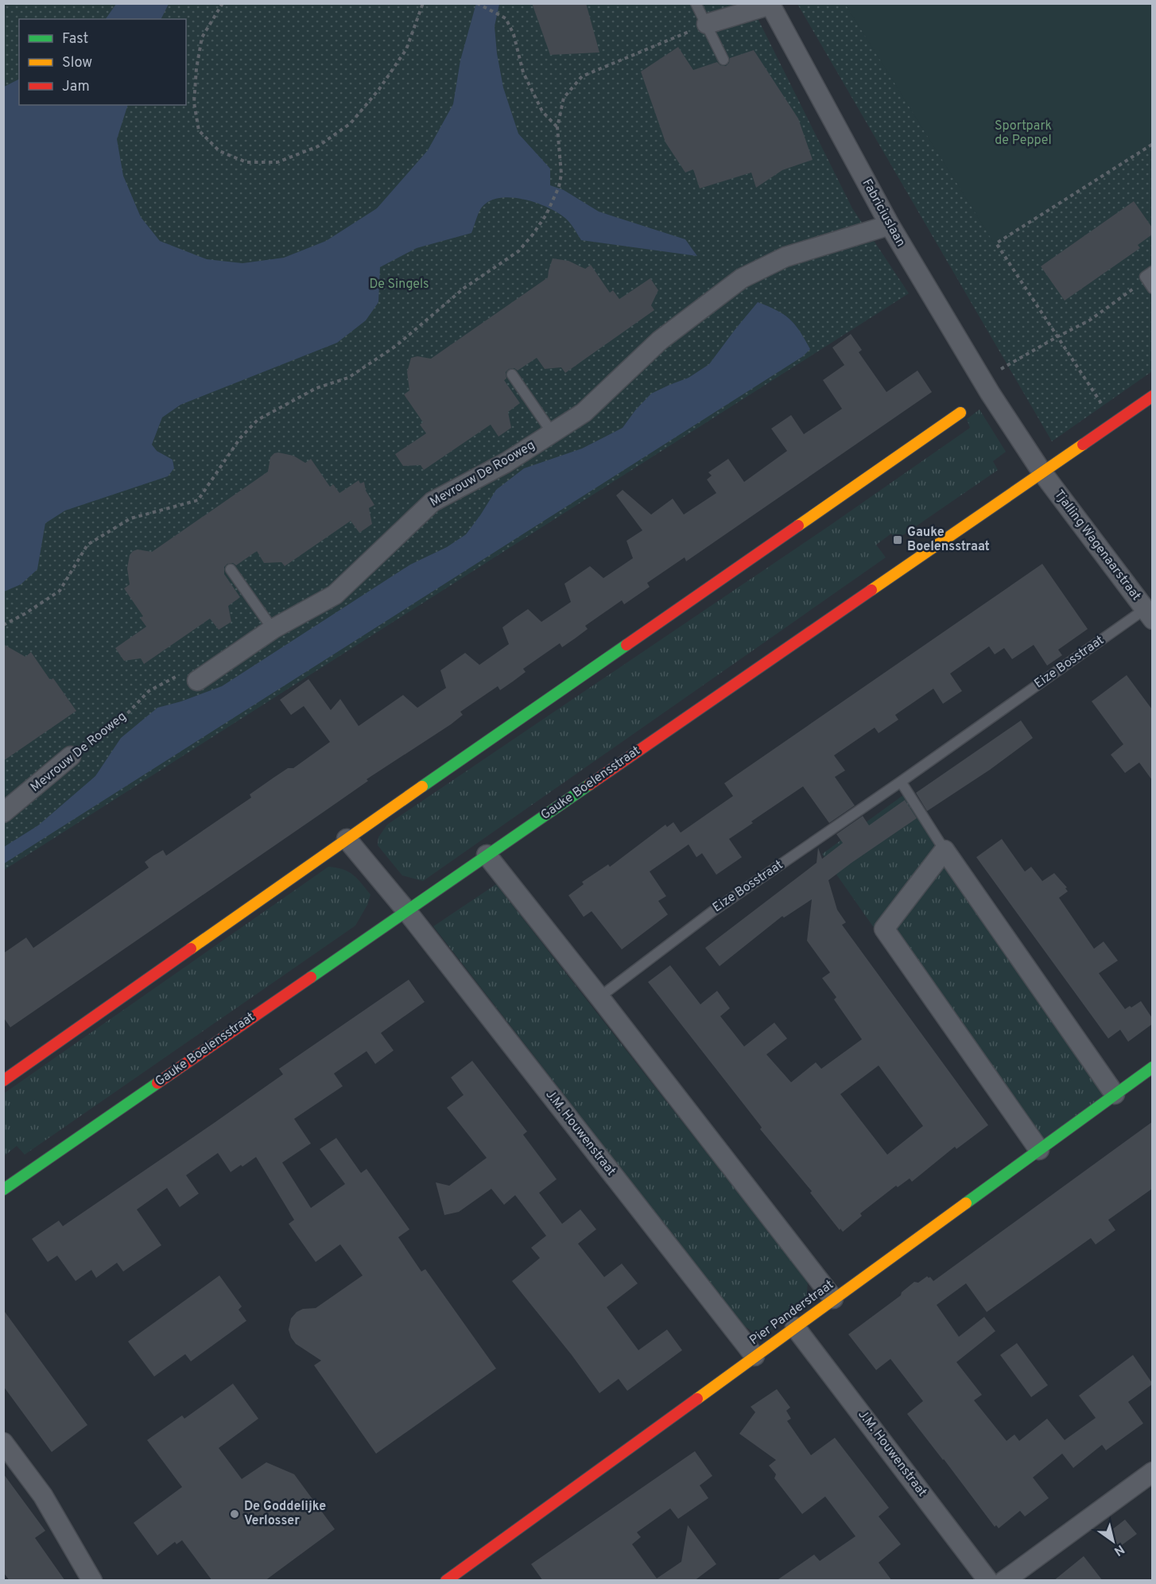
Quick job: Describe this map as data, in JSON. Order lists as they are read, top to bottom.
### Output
{
  "streets": {
    "street": [
      "Fabriciuslaan",
      "Mevrouw De Rooweg",
      "Tjalling Wagenaarstraat",
      "Gauke Boelensstraat",
      "J.M. Houwenstraat",
      "Pier Panderstraat"
    ],
    "lane": ["Eize Bosstraat"]
  },
  "crossings": [
    ["Fabriciuslaan", "Mevrouw De Rooweg"],
    ["Fabriciuslaan", "Tjalling Wagenaarstraat"],
    ["Fabriciuslaan", "Gauke Boelensstraat"],
    ["Tjalling Wagenaarstraat", "Eize Bosstraat"],
    ["Tjalling Wagenaarstraat", "Gauke Boelensstraat"],
    ["Gauke Boelensstraat", "J.M. Houwenstraat"],
    ["J.M. Houwenstraat", "Pier Panderstraat"]
  ],
  "parks": ["Sportpark de Peppel", "De Singels"],
  "places": {
    "transit": ["Gauke Boelensstraat"],
    "other": ["De Goddelijke Verlosser"]
  },
  "legend": ["Fast", "Slow", "Jam"],
  "north": "bottom right"
}
